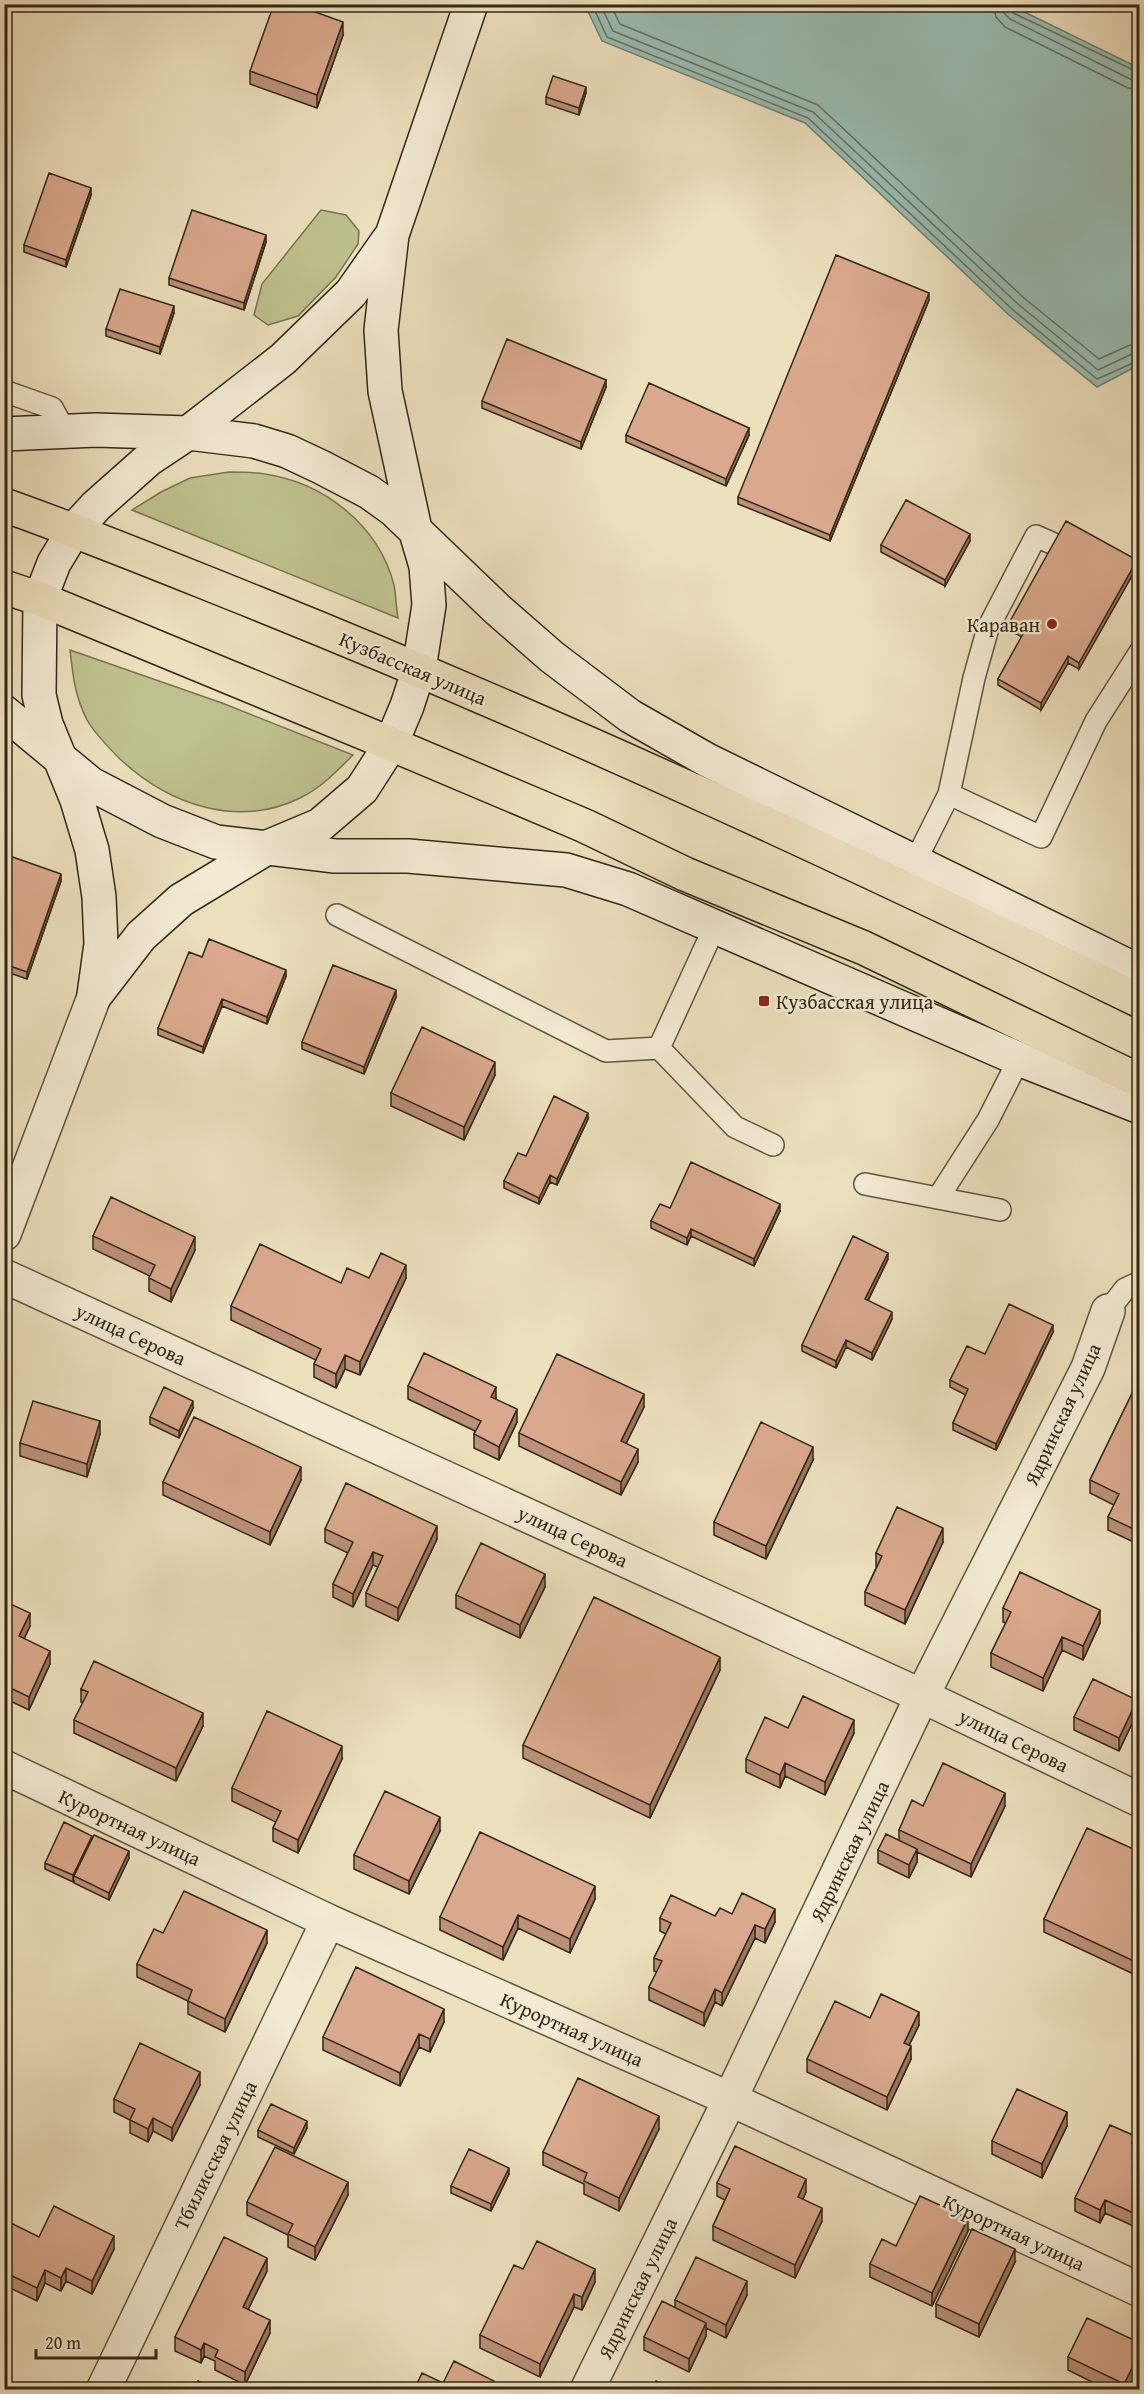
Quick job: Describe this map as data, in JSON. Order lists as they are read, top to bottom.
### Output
{
  "streets": {
    "main road": ["Кузбасская улица"],
    "street": [
      "улица Серова",
      "Ядринская улица",
      "Курортная улица",
      "Тбилисская улица"
    ]
  },
  "crossings": [
    ["улица Серова", "Ядринская улица"],
    ["Ядринская улица", "Курортная улица"],
    ["Курортная улица", "Тбилисская улица"]
  ],
  "places": {
    "other": ["Караван"],
    "transit": ["Кузбасская улица"]
  },
  "scale_bar": "20 m"
}
